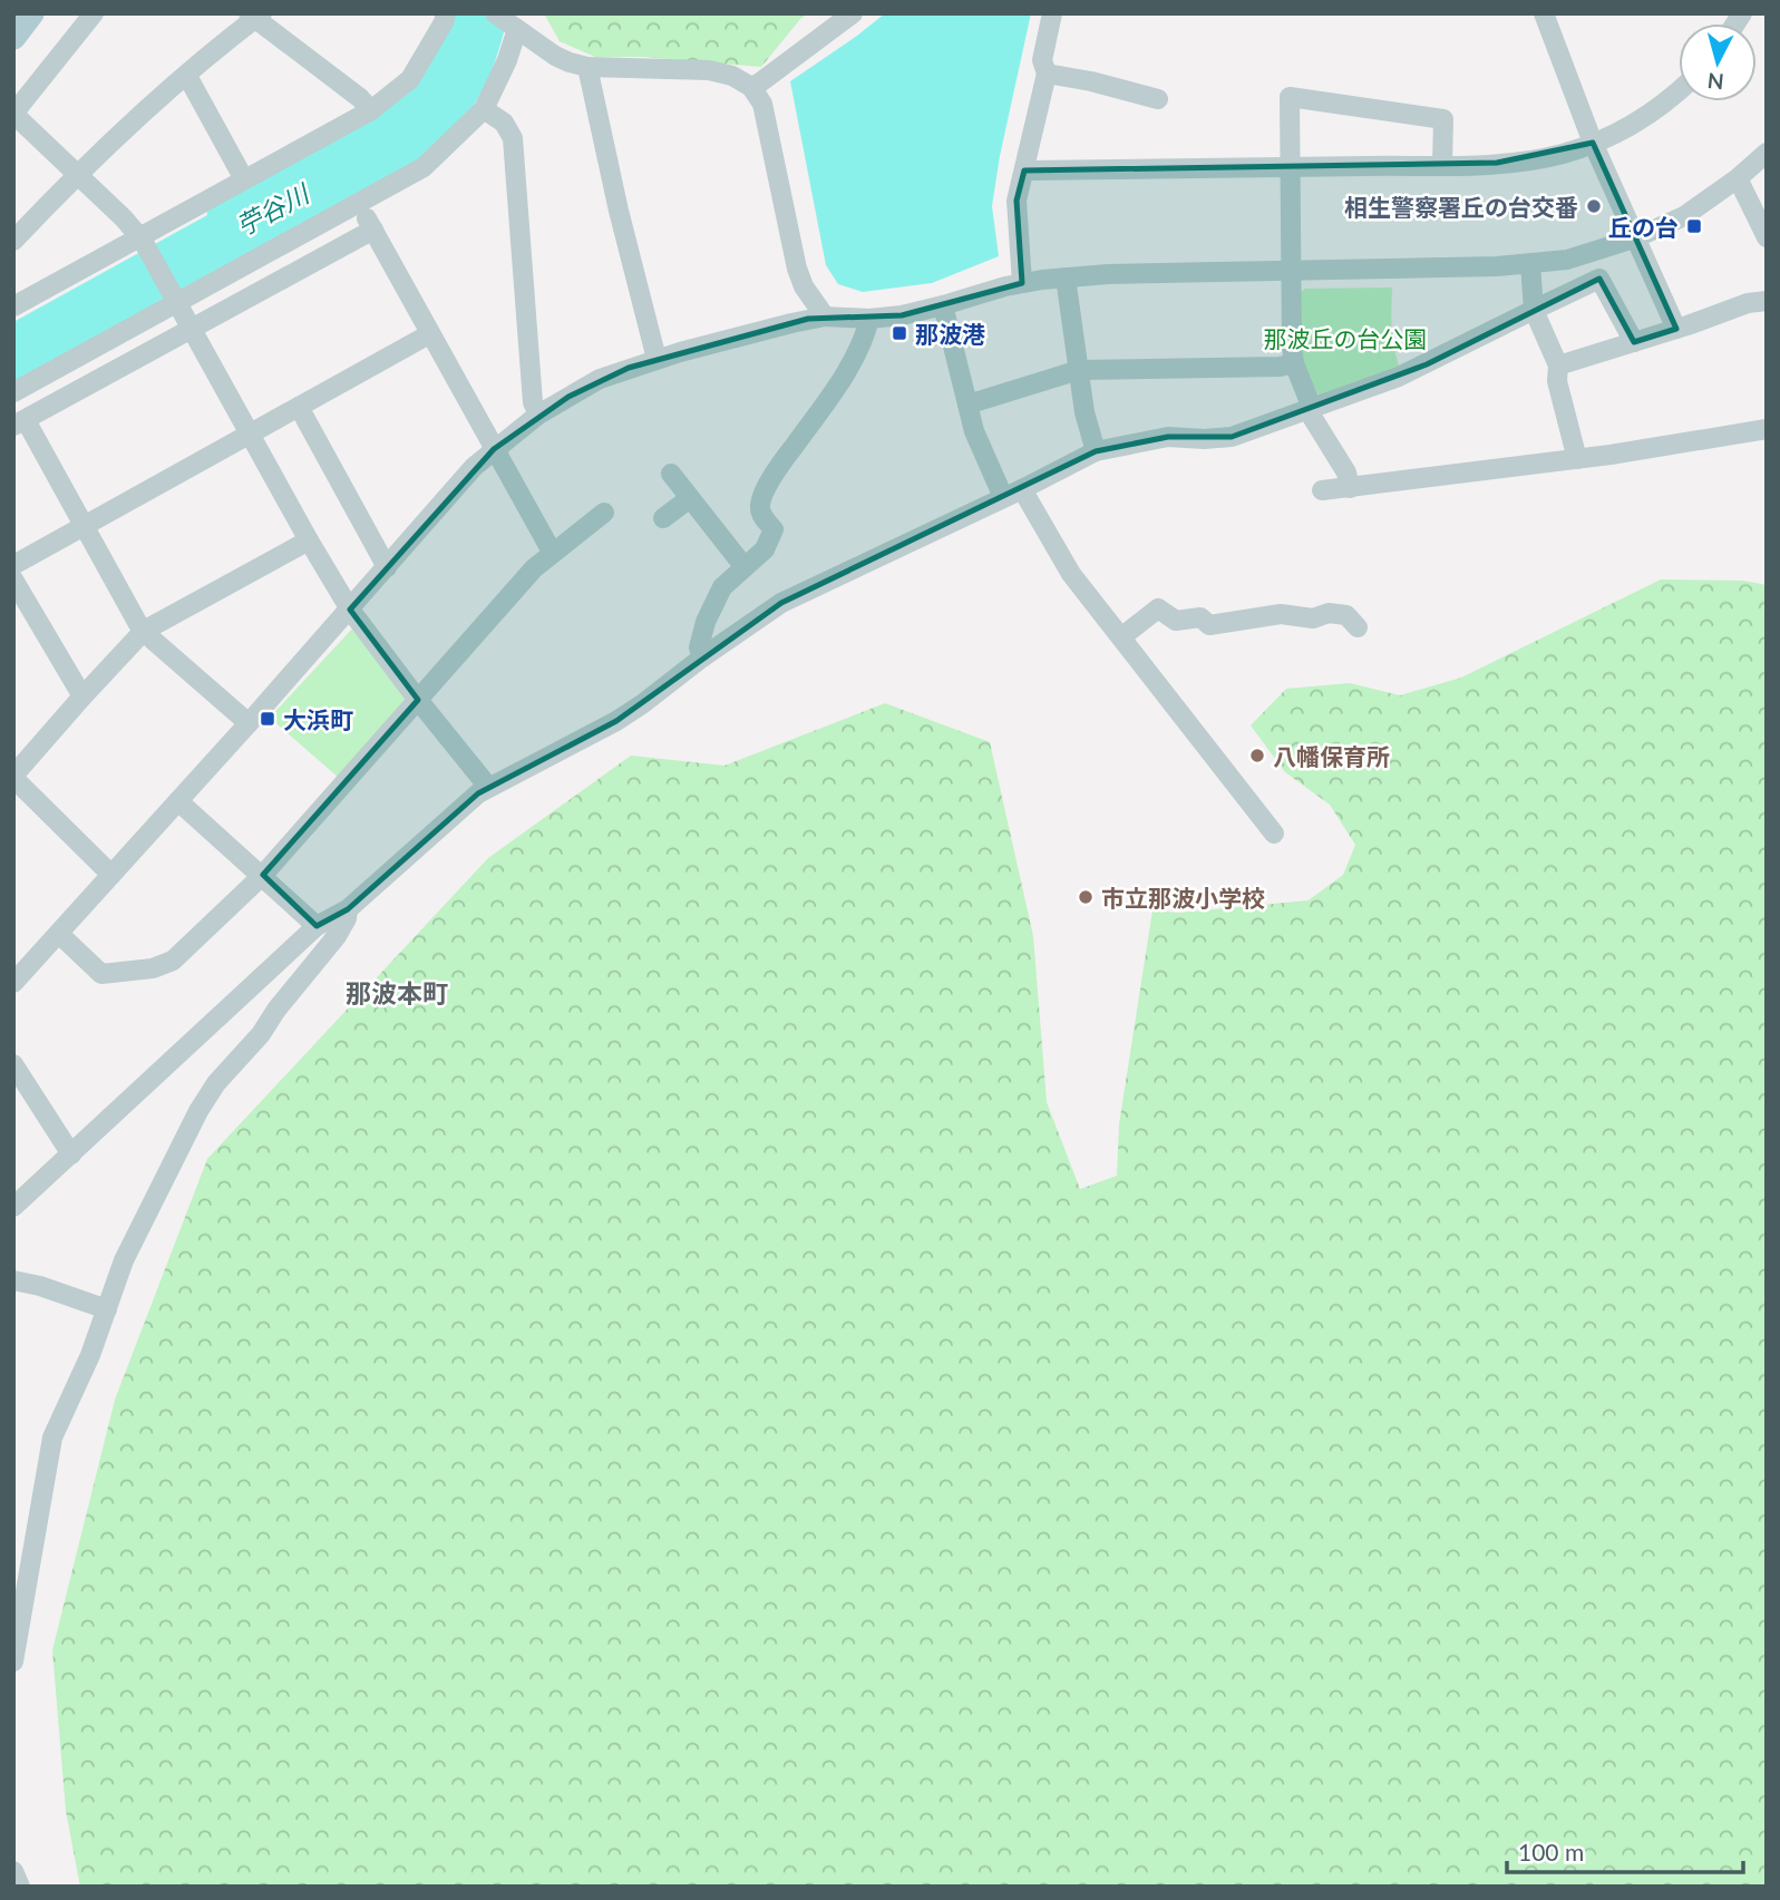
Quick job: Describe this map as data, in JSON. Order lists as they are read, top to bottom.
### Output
{
  "districts": ["那波本町"],
  "water": ["苧谷川"],
  "parks": ["那波丘の台公園"],
  "places": {
    "other": ["相生警察署丘の台交番", "八幡保育所", "市立那波小学校"],
    "transit": ["丘の台", "那波港", "大浜町"]
  },
  "scale_bar": "100 m",
  "north": "bottom"
}
